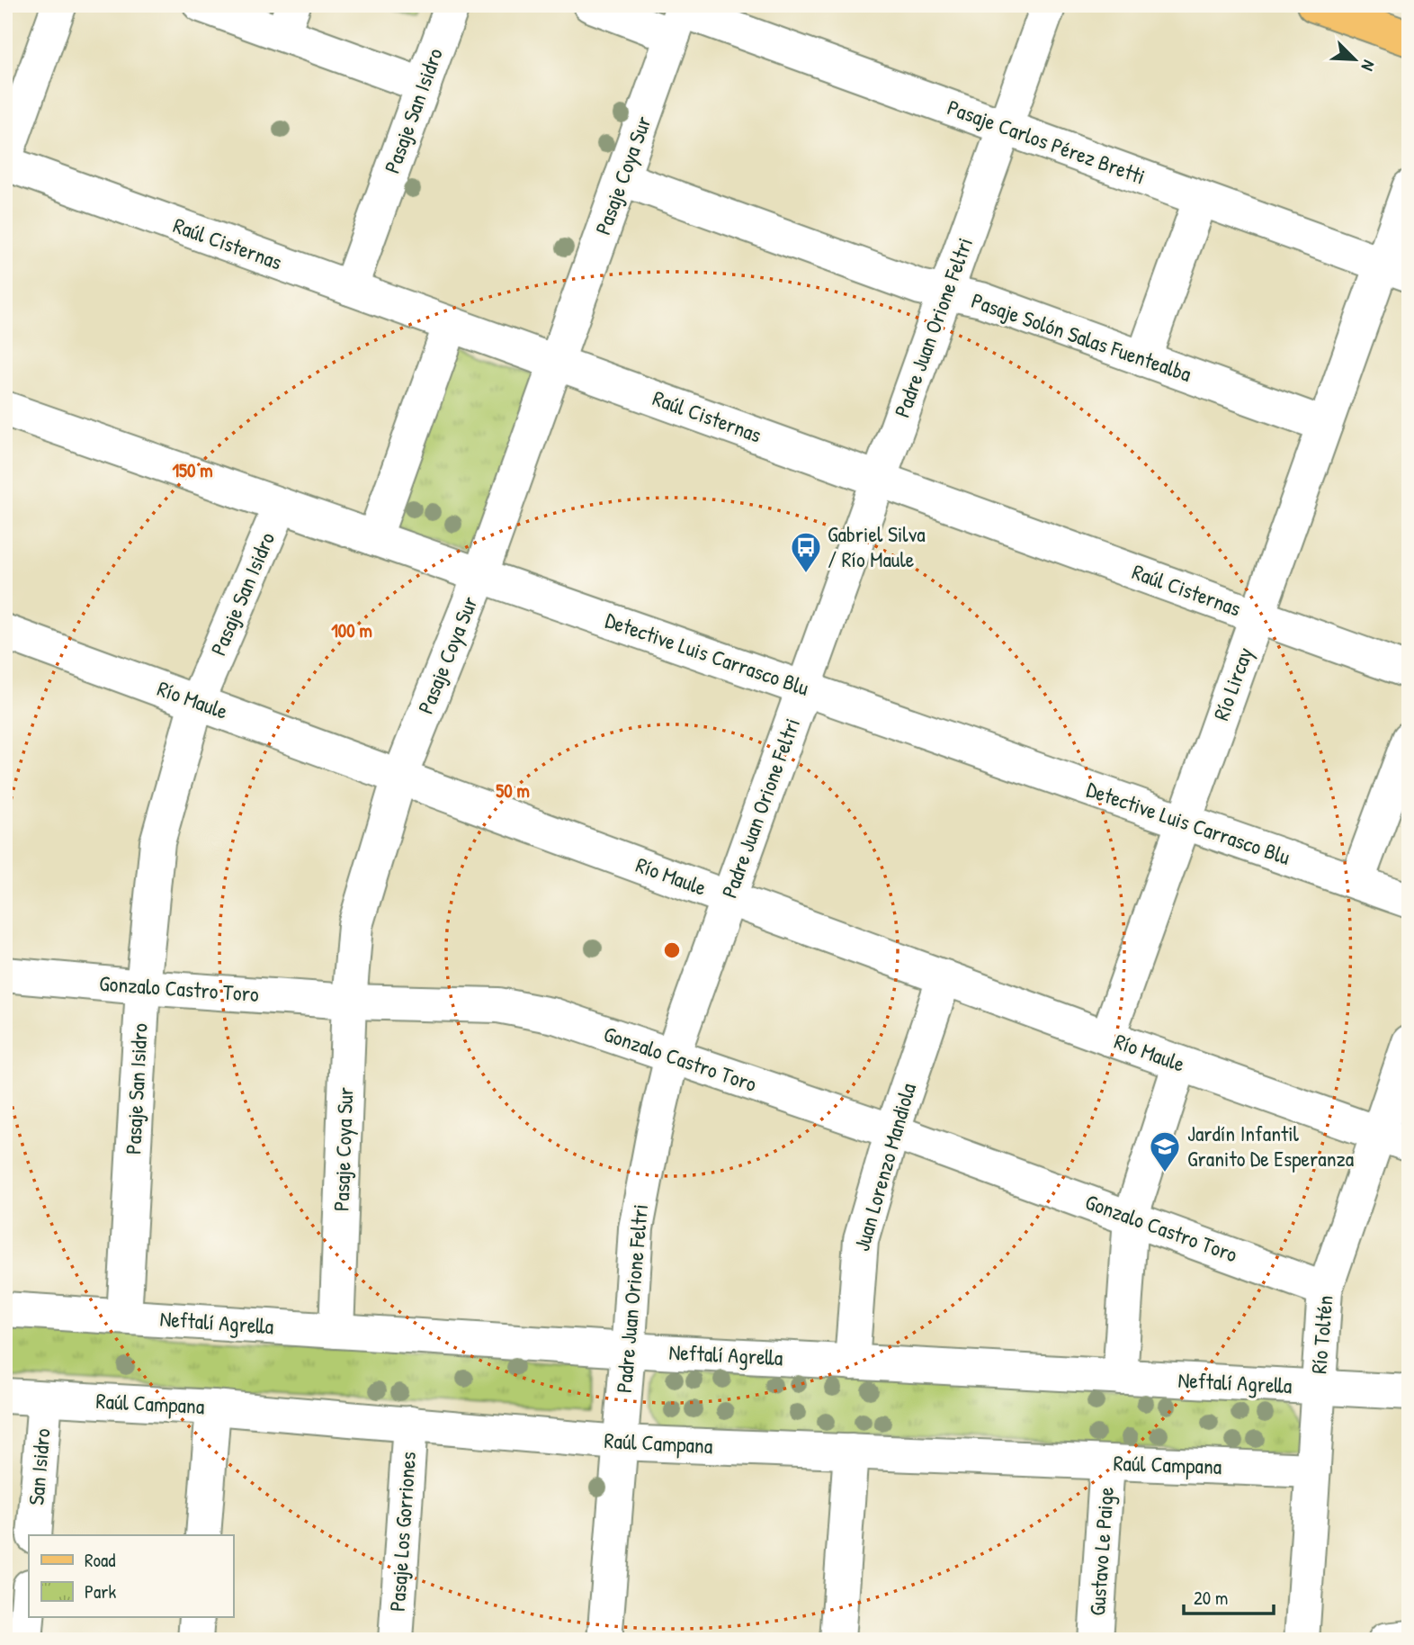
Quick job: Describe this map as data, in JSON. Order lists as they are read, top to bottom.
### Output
{
  "streets": {
    "street": [
      "Pasaje San Isidro",
      "Pasaje Carlos Pérez Bretti",
      "Pasaje Coya Sur",
      "Raúl Cisternas",
      "Padre Juan Orione Feltri",
      "Pasaje Solón Salas Fuentealba",
      "Detective Luis Carrasco Blu",
      "Río Lircay",
      "Río Maule",
      "Gonzalo Castro Toro",
      "Juan Lorenzo Mandiola",
      "Neftalí Agrella",
      "Río Toltén",
      "Raúl Campana",
      "San Isidro",
      "Pasaje Los Gorriones",
      "Gustavo Le Paige"
    ]
  },
  "crossings": [
    ["Pasaje San Isidro", "Raúl Cisternas"],
    ["Pasaje San Isidro", "Detective Luis Carrasco Blu"],
    ["Pasaje San Isidro", "Río Maule"],
    ["Pasaje San Isidro", "Gonzalo Castro Toro"],
    ["Pasaje San Isidro", "Neftalí Agrella"],
    ["Pasaje Carlos Pérez Bretti", "Pasaje Coya Sur"],
    ["Pasaje Carlos Pérez Bretti", "Padre Juan Orione Feltri"],
    ["Pasaje Carlos Pérez Bretti", "Río Lircay"],
    ["Pasaje Coya Sur", "Raúl Cisternas"],
    ["Pasaje Coya Sur", "Pasaje Solón Salas Fuentealba"],
    ["Pasaje Coya Sur", "Detective Luis Carrasco Blu"],
    ["Pasaje Coya Sur", "Río Maule"],
    ["Pasaje Coya Sur", "Gonzalo Castro Toro"],
    ["Pasaje Coya Sur", "Neftalí Agrella"],
    ["Raúl Cisternas", "Padre Juan Orione Feltri"],
    ["Raúl Cisternas", "Río Lircay"],
    ["Padre Juan Orione Feltri", "Pasaje Solón Salas Fuentealba"],
    ["Padre Juan Orione Feltri", "Detective Luis Carrasco Blu"],
    ["Padre Juan Orione Feltri", "Río Maule"],
    ["Padre Juan Orione Feltri", "Gonzalo Castro Toro"],
    ["Padre Juan Orione Feltri", "Neftalí Agrella"],
    ["Padre Juan Orione Feltri", "Raúl Campana"],
    ["Pasaje Solón Salas Fuentealba", "Río Lircay"],
    ["Detective Luis Carrasco Blu", "Río Lircay"],
    ["Río Lircay", "Río Maule"],
    ["Río Maule", "Juan Lorenzo Mandiola"],
    ["Río Maule", "Río Toltén"],
    ["Gonzalo Castro Toro", "Juan Lorenzo Mandiola"],
    ["Gonzalo Castro Toro", "Río Toltén"],
    ["Juan Lorenzo Mandiola", "Neftalí Agrella"],
    ["Neftalí Agrella", "Río Toltén"],
    ["Río Toltén", "Raúl Campana"],
    ["Raúl Campana", "San Isidro"],
    ["Raúl Campana", "Pasaje Los Gorriones"],
    ["Raúl Campana", "Gustavo Le Paige"]
  ],
  "places": {
    "bus stop": ["Gabriel Silva / Río Maule"],
    "school or university": ["Jardín Infantil Granito De Esperanza"]
  },
  "legend": ["Road", "Park"],
  "scale_bar": "20 m",
  "north": "bottom right",
  "rings": ["150 m", "100 m", "50 m"]
}
